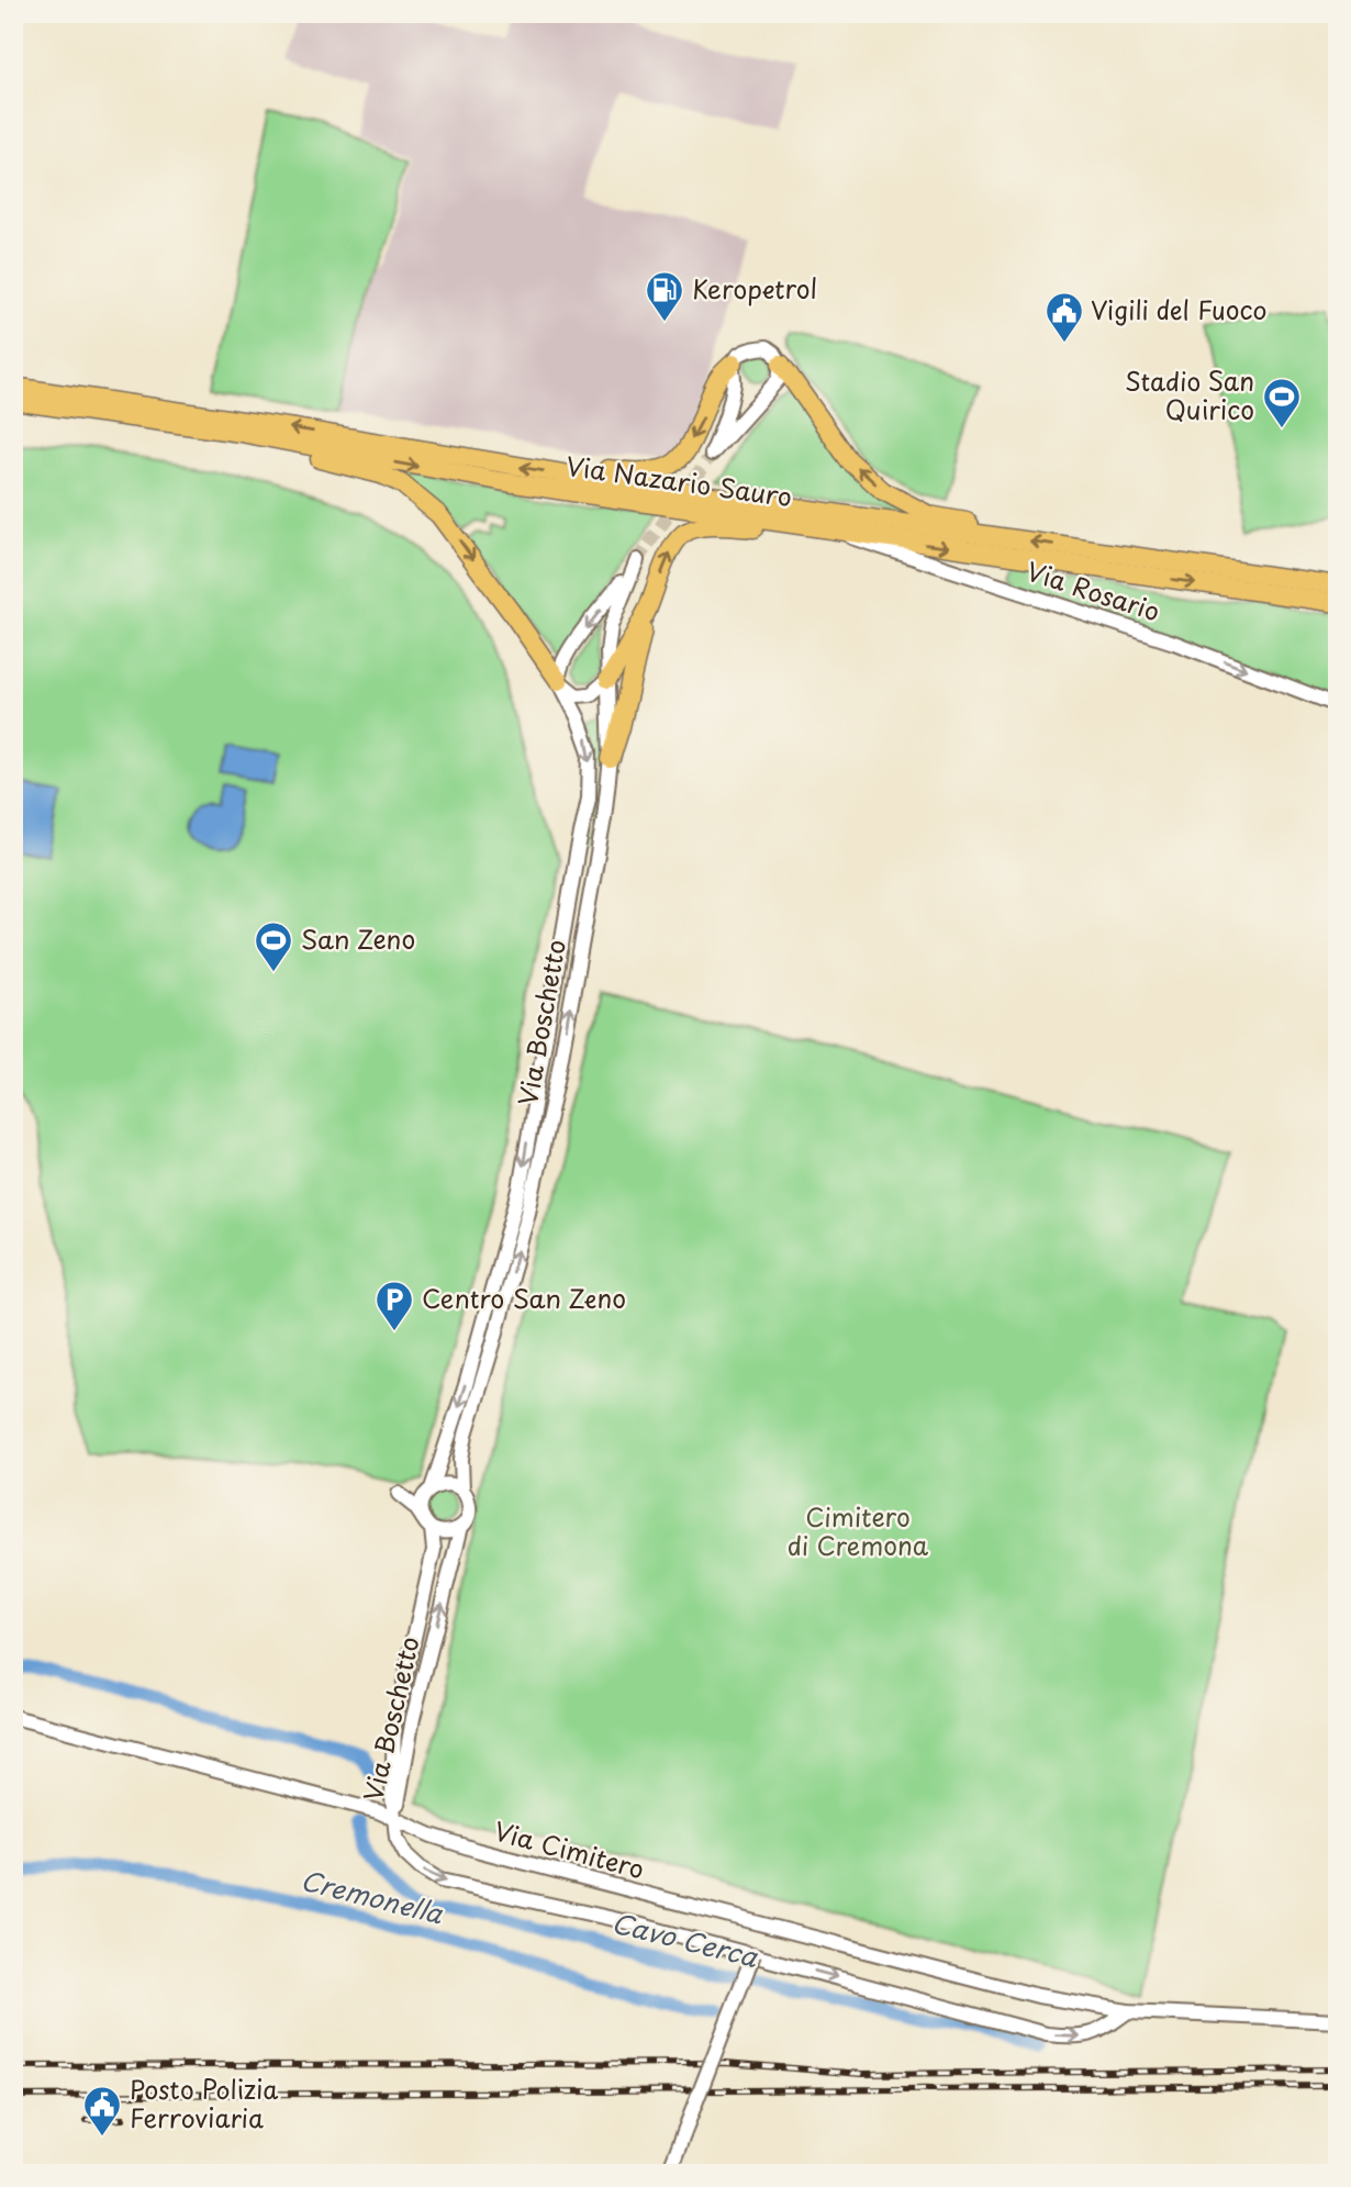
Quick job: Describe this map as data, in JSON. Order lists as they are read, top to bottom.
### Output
{
  "streets": {
    "highway": ["Via Nazario Sauro"],
    "street": ["Via Rosario", "Via Boschetto", "Via Cimitero"]
  },
  "crossings": [
    ["Via Nazario Sauro", "Via Rosario"],
    ["Via Boschetto", "Via Cimitero"]
  ],
  "one_way": ["Via Rosario"],
  "water": ["Cremonella", "Cavo Cerca"],
  "parks": ["Cimitero di Cremona"],
  "places": {
    "fuel station": ["Keropetrol"],
    "public building": ["Vigili del Fuoco", "Posto Polizia Ferroviaria"],
    "sports": ["Stadio San Quirico", "San Zeno"],
    "parking": ["Centro San Zeno"]
  }
}
